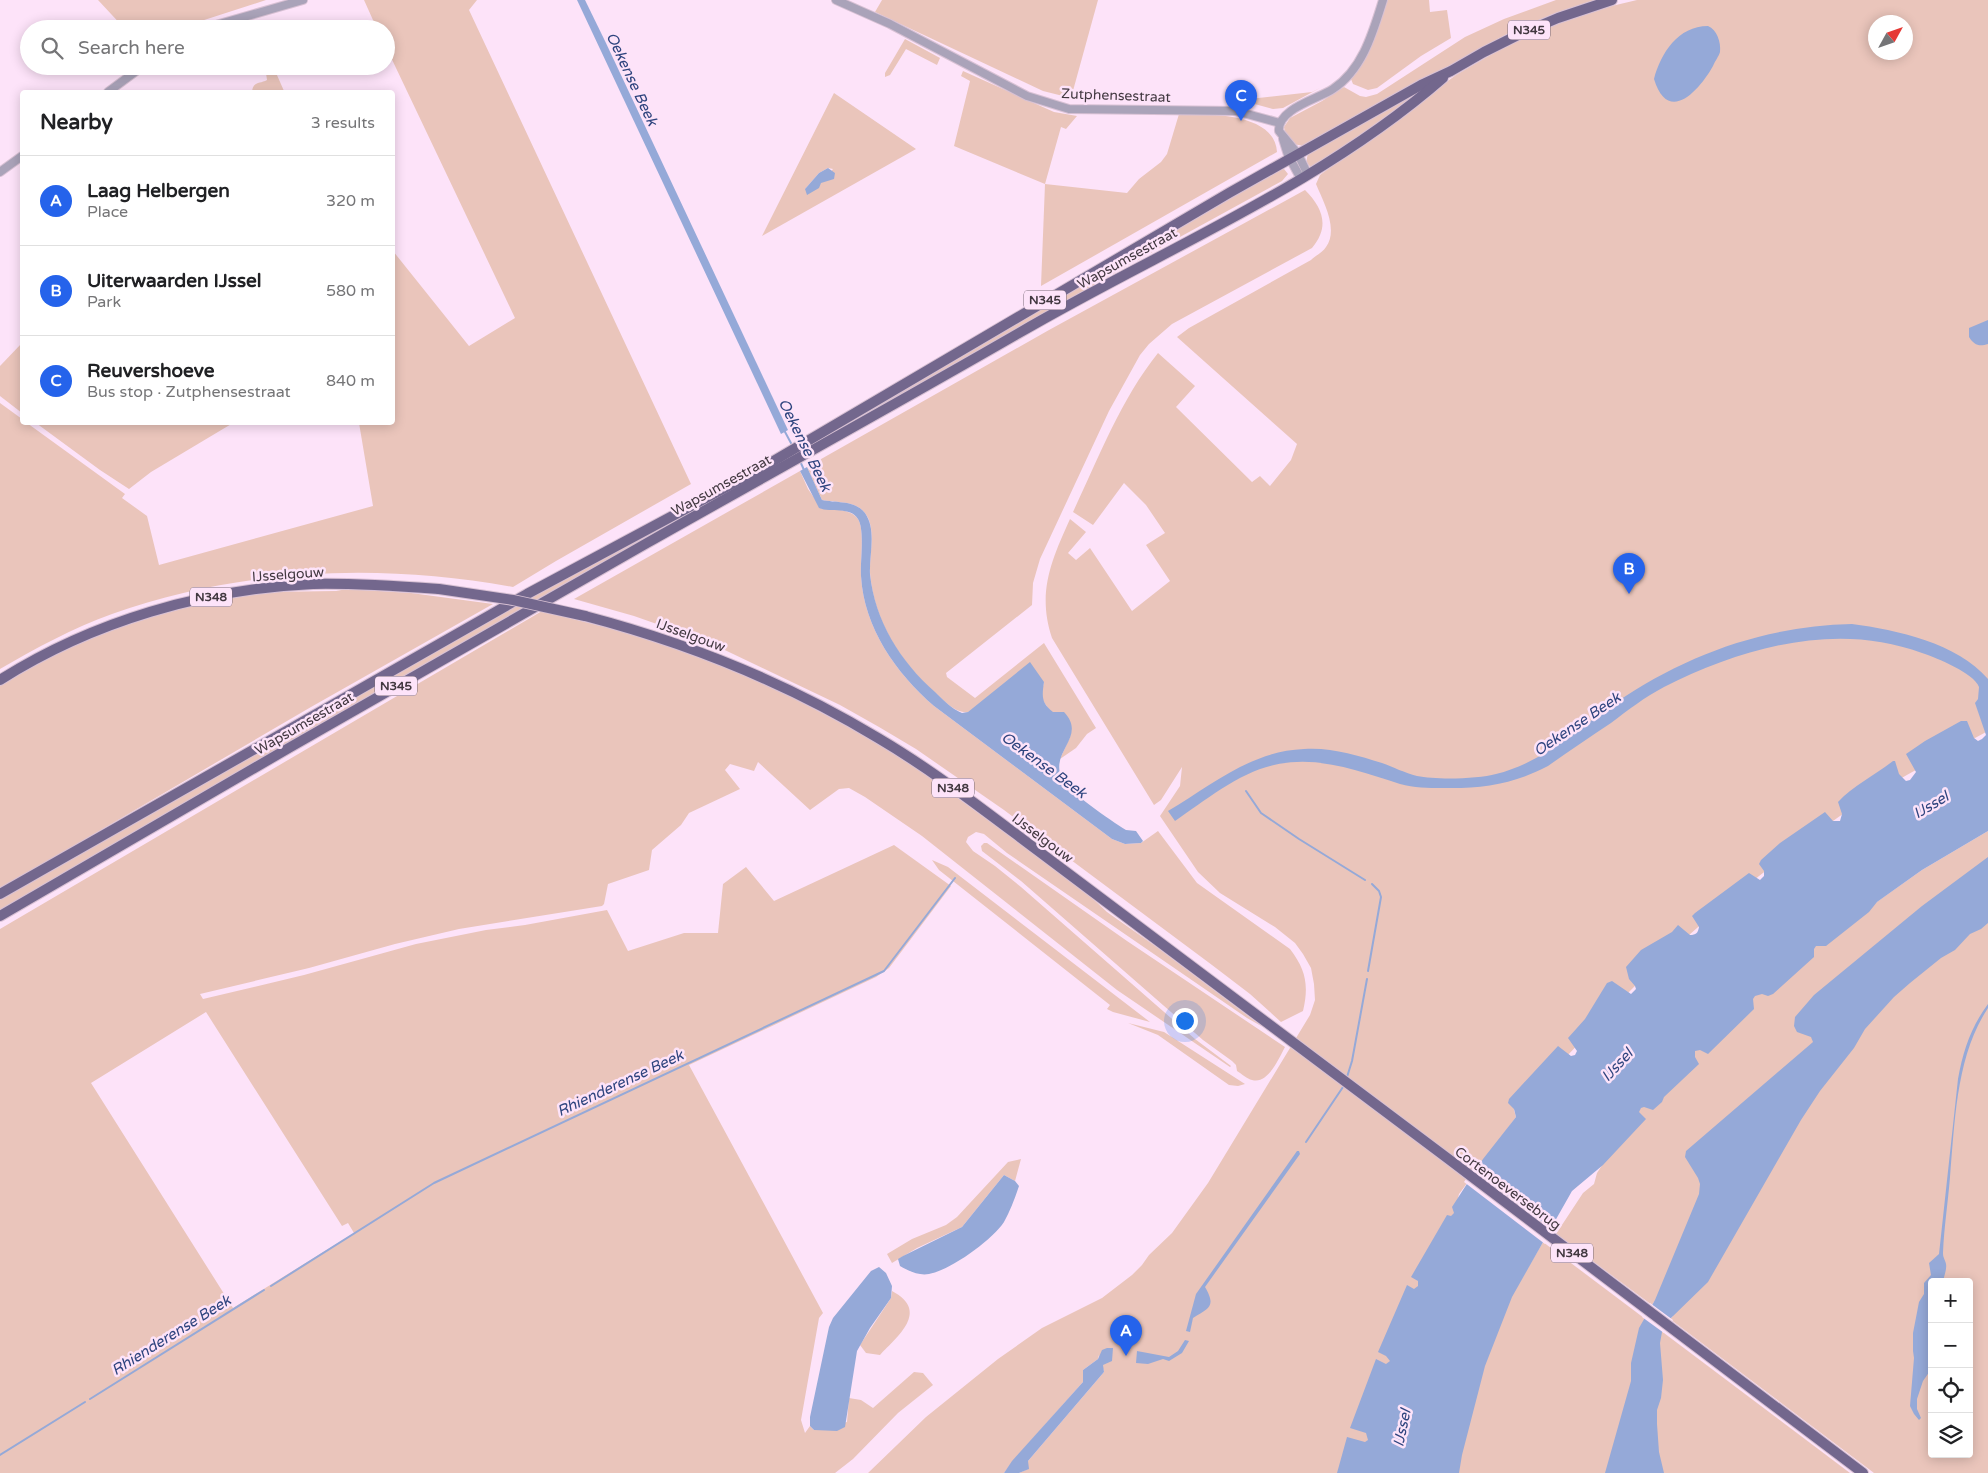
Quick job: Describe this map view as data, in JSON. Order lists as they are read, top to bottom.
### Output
{
  "streets": {
    "main road": [
      "N345",
      "Wapsumsestraat",
      "IJsselgouw",
      "N348",
      "Cortenoeversebrug"
    ],
    "street": ["Zutphensestraat"]
  },
  "crossings": [
    ["IJsselgouw", "Cortenoeversebrug"]
  ],
  "water": ["Oekense Beek", "IJssel", "Rhienderense Beek"],
  "north": "top right",
  "page": {
    "search": "Search here",
    "pins": ["C", "B", "A"],
    "heading": ["Nearby", "3 results"],
    "list": [
      {
        "mark": "A",
        "name": "Laag Helbergen",
        "note": "Place",
        "value": "320 m"
      },
      {
        "mark": "B",
        "name": "Uiterwaarden IJssel",
        "note": "Park",
        "value": "580 m"
      },
      {
        "mark": "C",
        "name": "Reuvershoeve",
        "note": "Bus stop · Zutphensestraat",
        "value": "840 m"
      }
    ],
    "map_buttons": ["+", "−"]
  }
}
